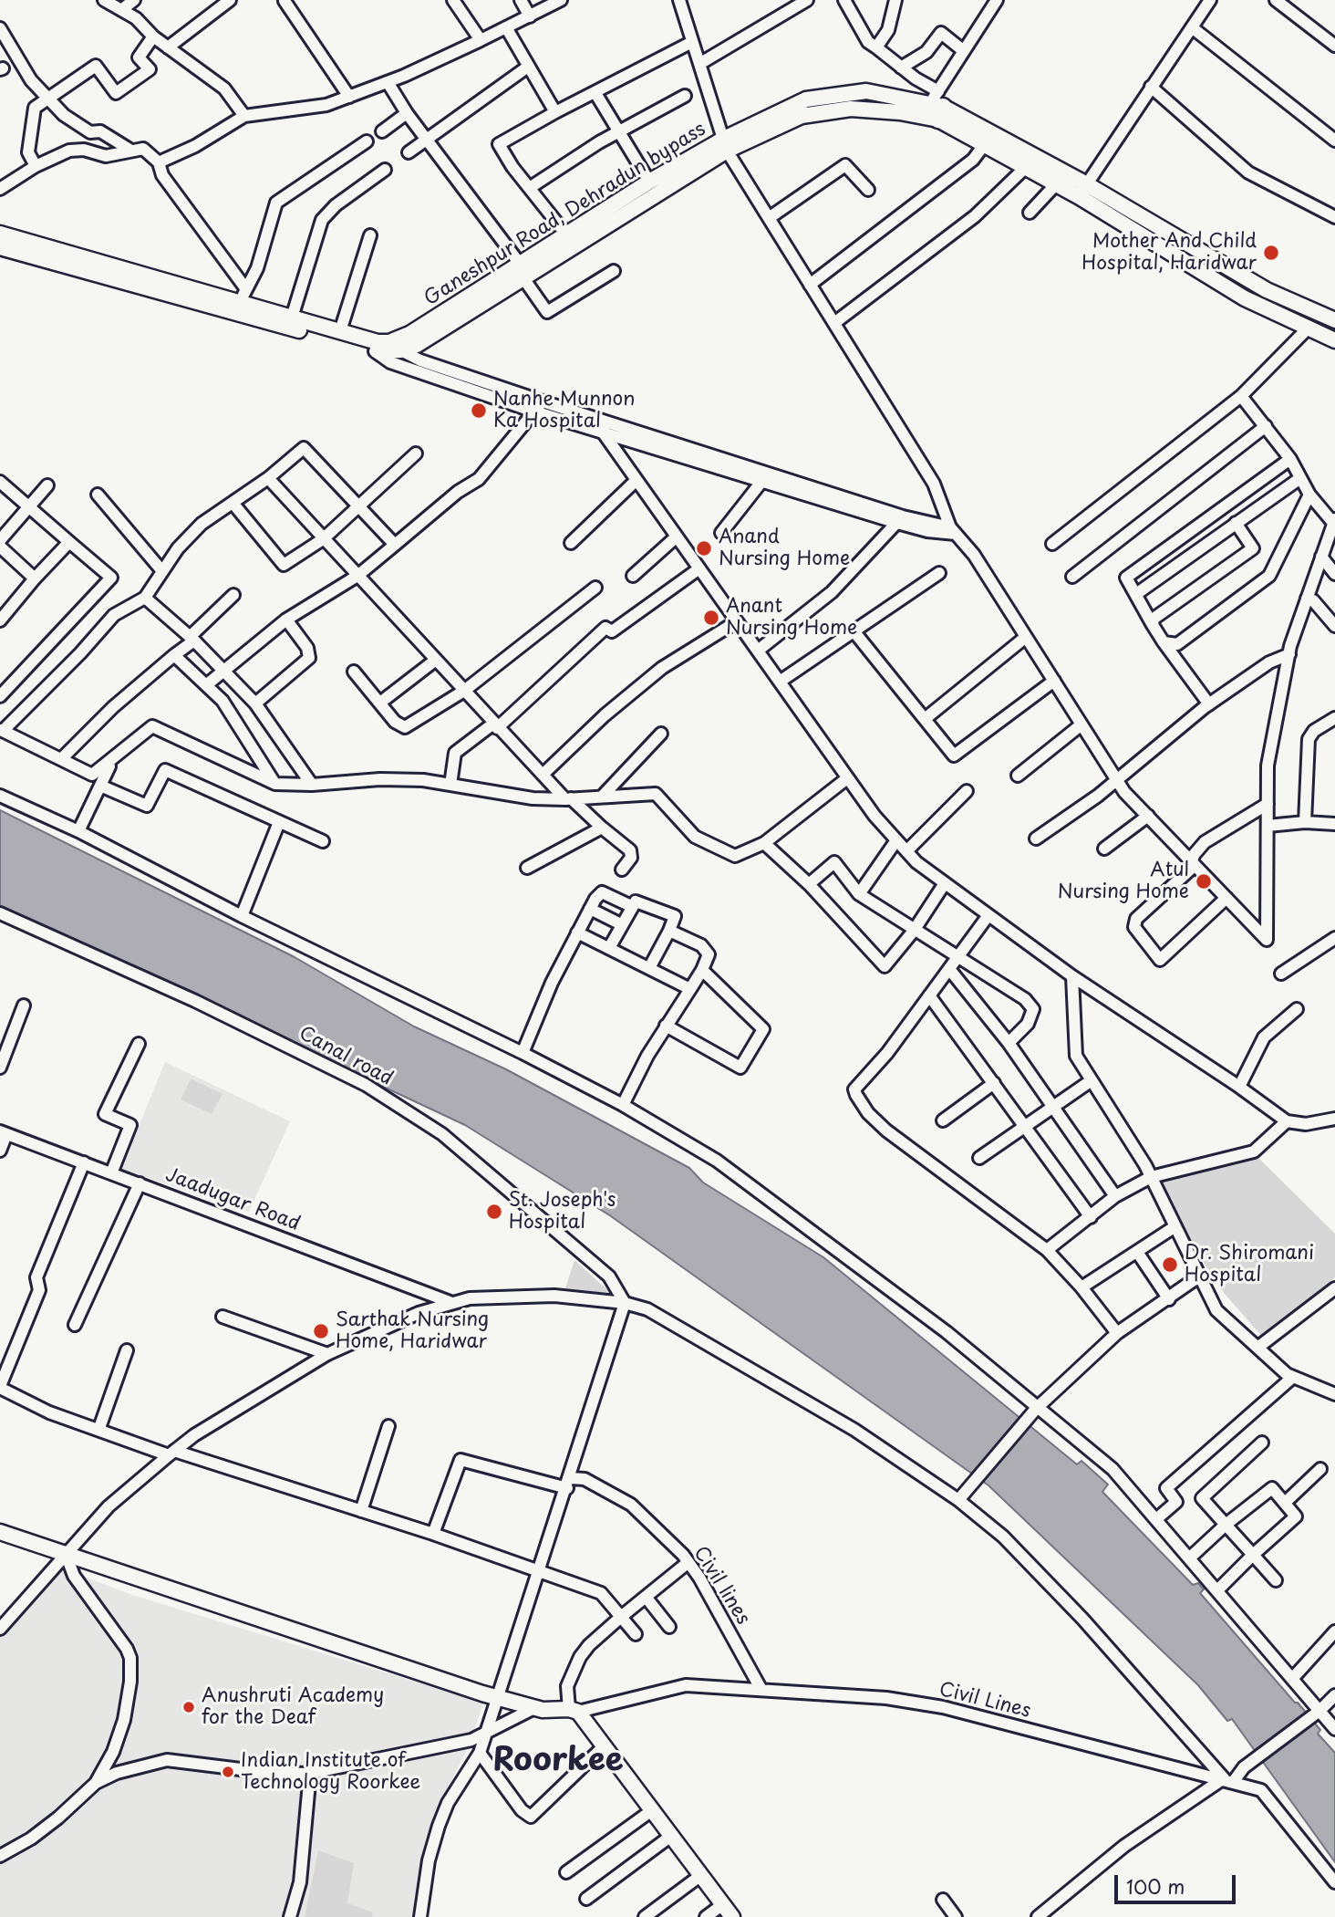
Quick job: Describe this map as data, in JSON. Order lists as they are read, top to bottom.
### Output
{
  "streets": {
    "main road": ["Ganeshpur Road, Dehradun bypass"],
    "street": [
      "Canal road",
      "Jaadugar Road",
      "Civil lines",
      "Civil Lines"
    ]
  },
  "crossings": [
    ["Civil lines", "Civil Lines"]
  ],
  "districts": ["Roorkee"],
  "places": [
    "Mother And Child Hospital, Haridwar",
    "Nanhe Munnon Ka Hospital",
    "Anand Nursing Home",
    "Anant Nursing Home",
    "Atul Nursing Home",
    "St. Joseph's Hospital",
    "Dr. Shiromani Hospital",
    "Sarthak Nursing Home, Haridwar",
    "Anushruti Academy for the Deaf",
    "Indian Institute of Technology Roorkee"
  ],
  "scale_bar": "100 m"
}
